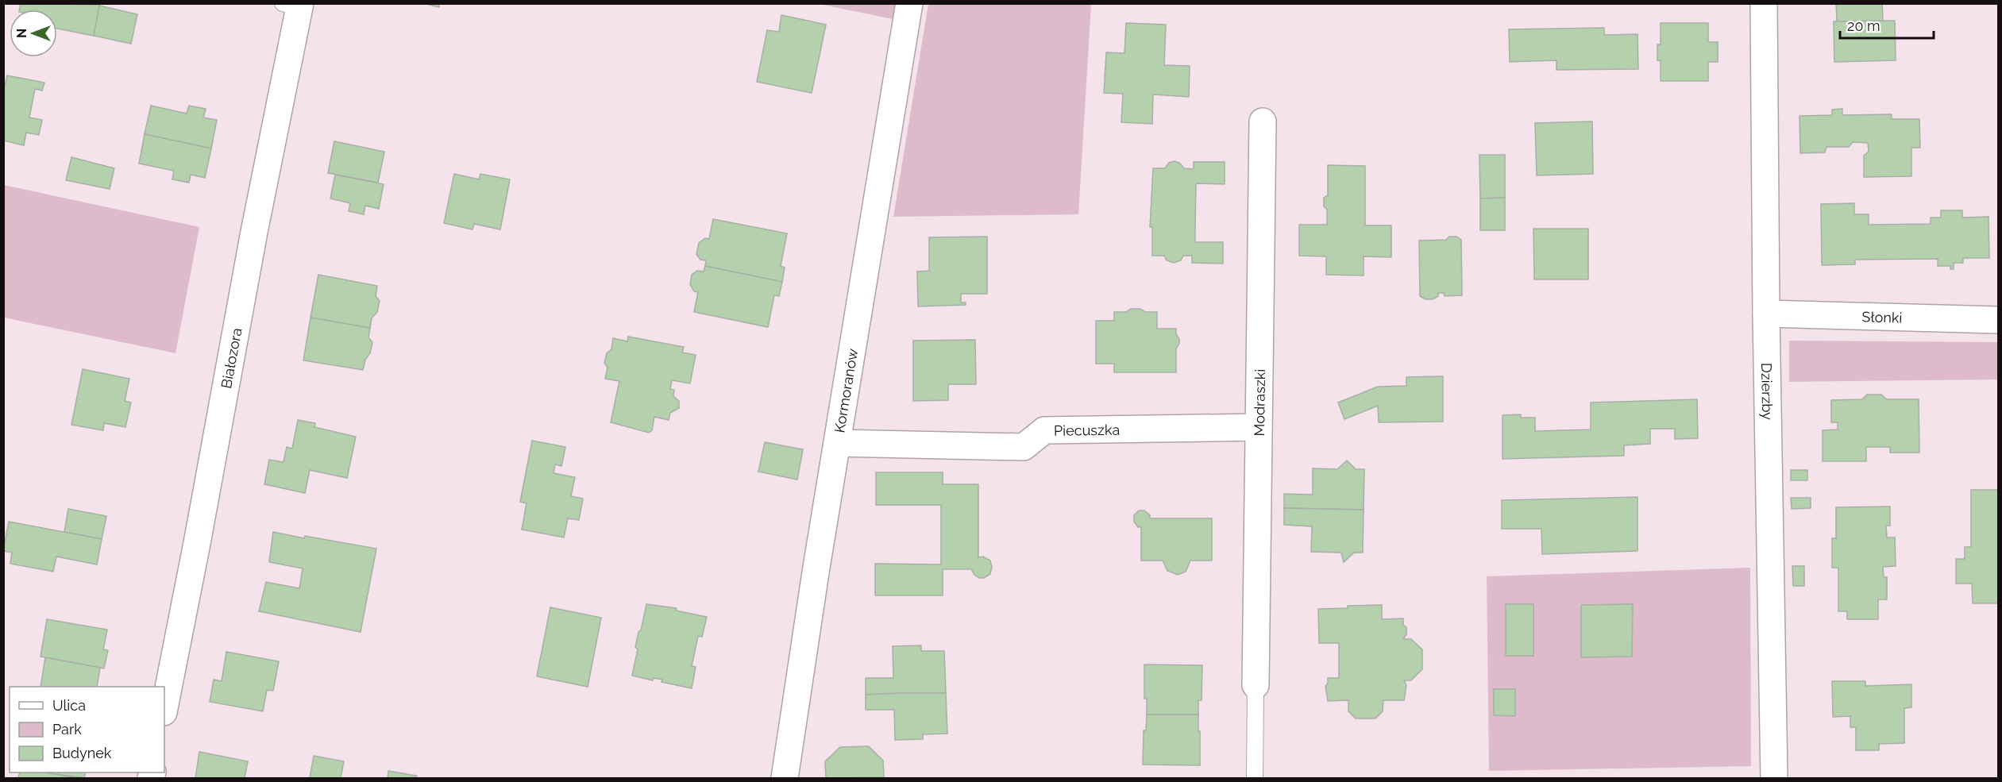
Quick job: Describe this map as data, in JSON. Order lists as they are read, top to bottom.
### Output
{
  "streets": {
    "street": [
      "Słonki",
      "Białozora",
      "Kormoranów",
      "Dzierzby",
      "Modraszki",
      "Piecuszka"
    ]
  },
  "crossings": [
    ["Słonki", "Dzierzby"],
    ["Kormoranów", "Piecuszka"],
    ["Modraszki", "Piecuszka"]
  ],
  "legend": ["Ulica", "Park", "Budynek"],
  "scale_bar": "20 m",
  "north": "left"
}
